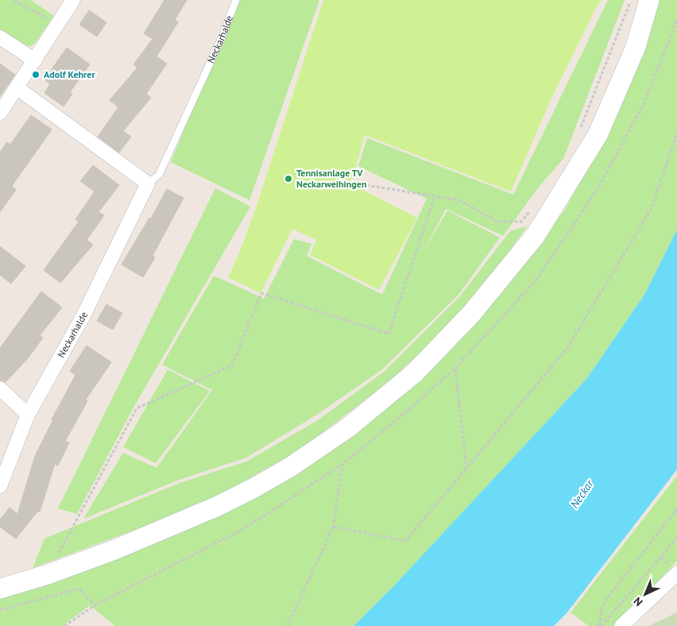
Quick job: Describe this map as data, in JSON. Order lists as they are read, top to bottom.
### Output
{
  "streets": {
    "street": ["Neckarhalde"]
  },
  "water": ["Neckar"],
  "places": ["Adolf Kehrer", "Tennisanlage TV Neckarweihingen"],
  "north": "bottom left"
}
